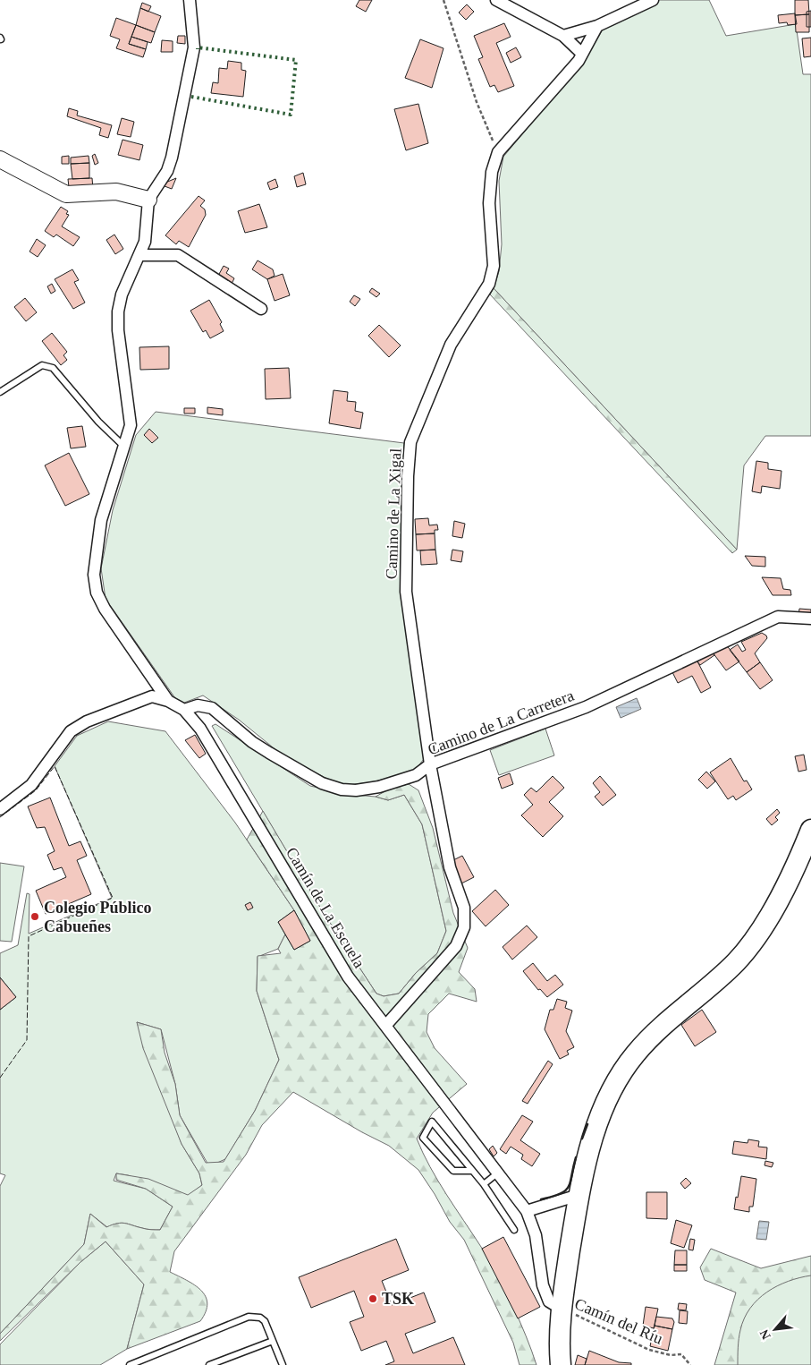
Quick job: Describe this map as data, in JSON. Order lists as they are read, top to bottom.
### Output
{
  "streets": {
    "street": ["Camino de La Xigal", "Camino de La Carretera", "Camín de La Escuela"],
    "path": ["Camín del Ríu"]
  },
  "crossings": [
    ["Camino de La Xigal", "Camino de La Carretera"],
    ["Camino de La Xigal", "Camín de La Escuela"],
    ["Camino de La Carretera", "Camín de La Escuela"],
    ["Camín de La Escuela", "Camín del Ríu"]
  ],
  "places": ["Colegio Público Cabueñes", "TSK"],
  "north": "bottom left"
}
